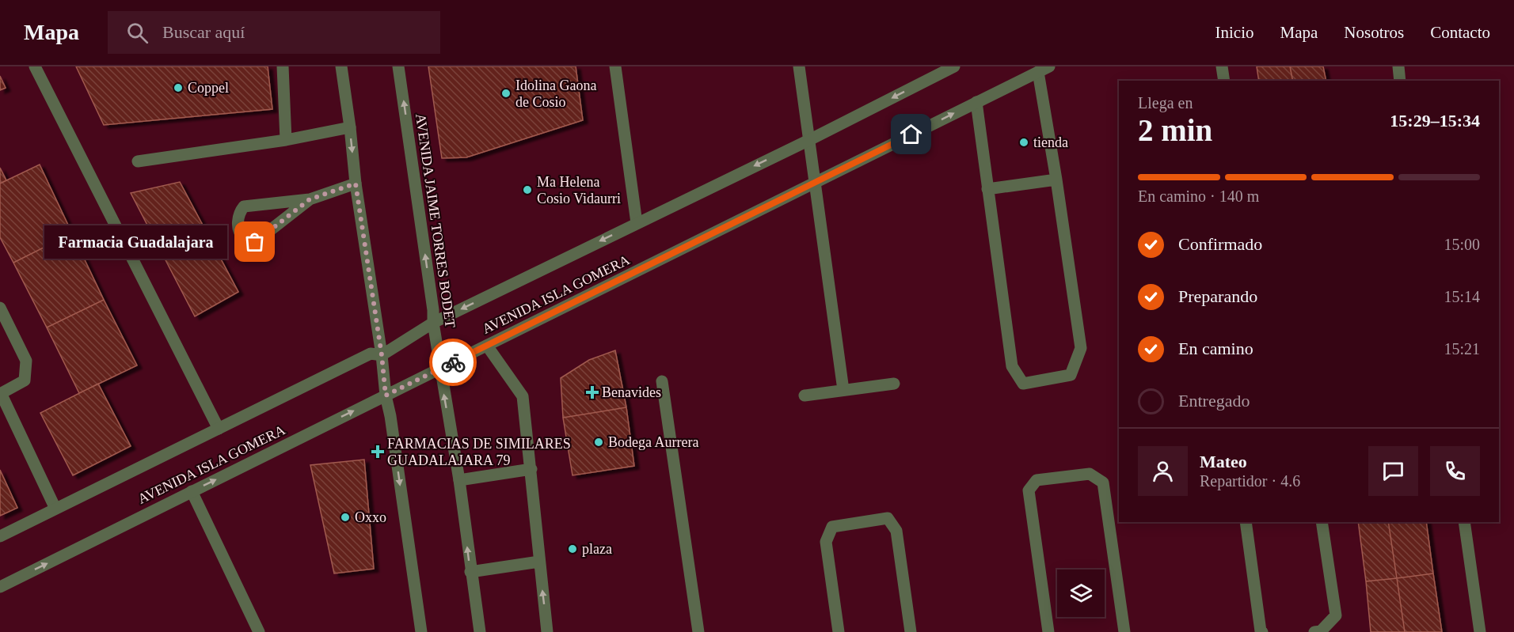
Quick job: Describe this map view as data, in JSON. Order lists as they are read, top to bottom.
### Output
{
  "streets": {
    "street": ["AVENIDA JAIME TORRES BODET", "AVENIDA ISLA GOMERA"]
  },
  "crossings": [
    ["AVENIDA JAIME TORRES BODET", "AVENIDA ISLA GOMERA"]
  ],
  "places": {
    "other": [
      "Coppel",
      "Idolina Gaona de Cosio",
      "tienda",
      "Ma Helena Cosio Vidaurri",
      "Farmacia Guadalajara",
      "Bodega Aurrera",
      "Oxxo",
      "plaza"
    ],
    "health": ["Benavides", "FARMACIAS DE SIMILARES GUADALAJARA 79"]
  },
  "page": {
    "header": "Mapa",
    "search": "Buscar aquí",
    "nav": [
      "Inicio",
      "Mapa",
      "Nosotros",
      "Contacto"
    ],
    "heading": ["2 min", "Llega en", "15:29–15:34"],
    "panel": ["Mateo", "Repartidor · 4.6"],
    "bar": "En camino · 140 m",
    "list": [
      ["Confirmado", "15:00"],
      ["Preparando", "15:14"],
      ["En camino", "15:21"],
      "Entregado"
    ],
    "bubble": "Farmacia Guadalajara"
  }
}
